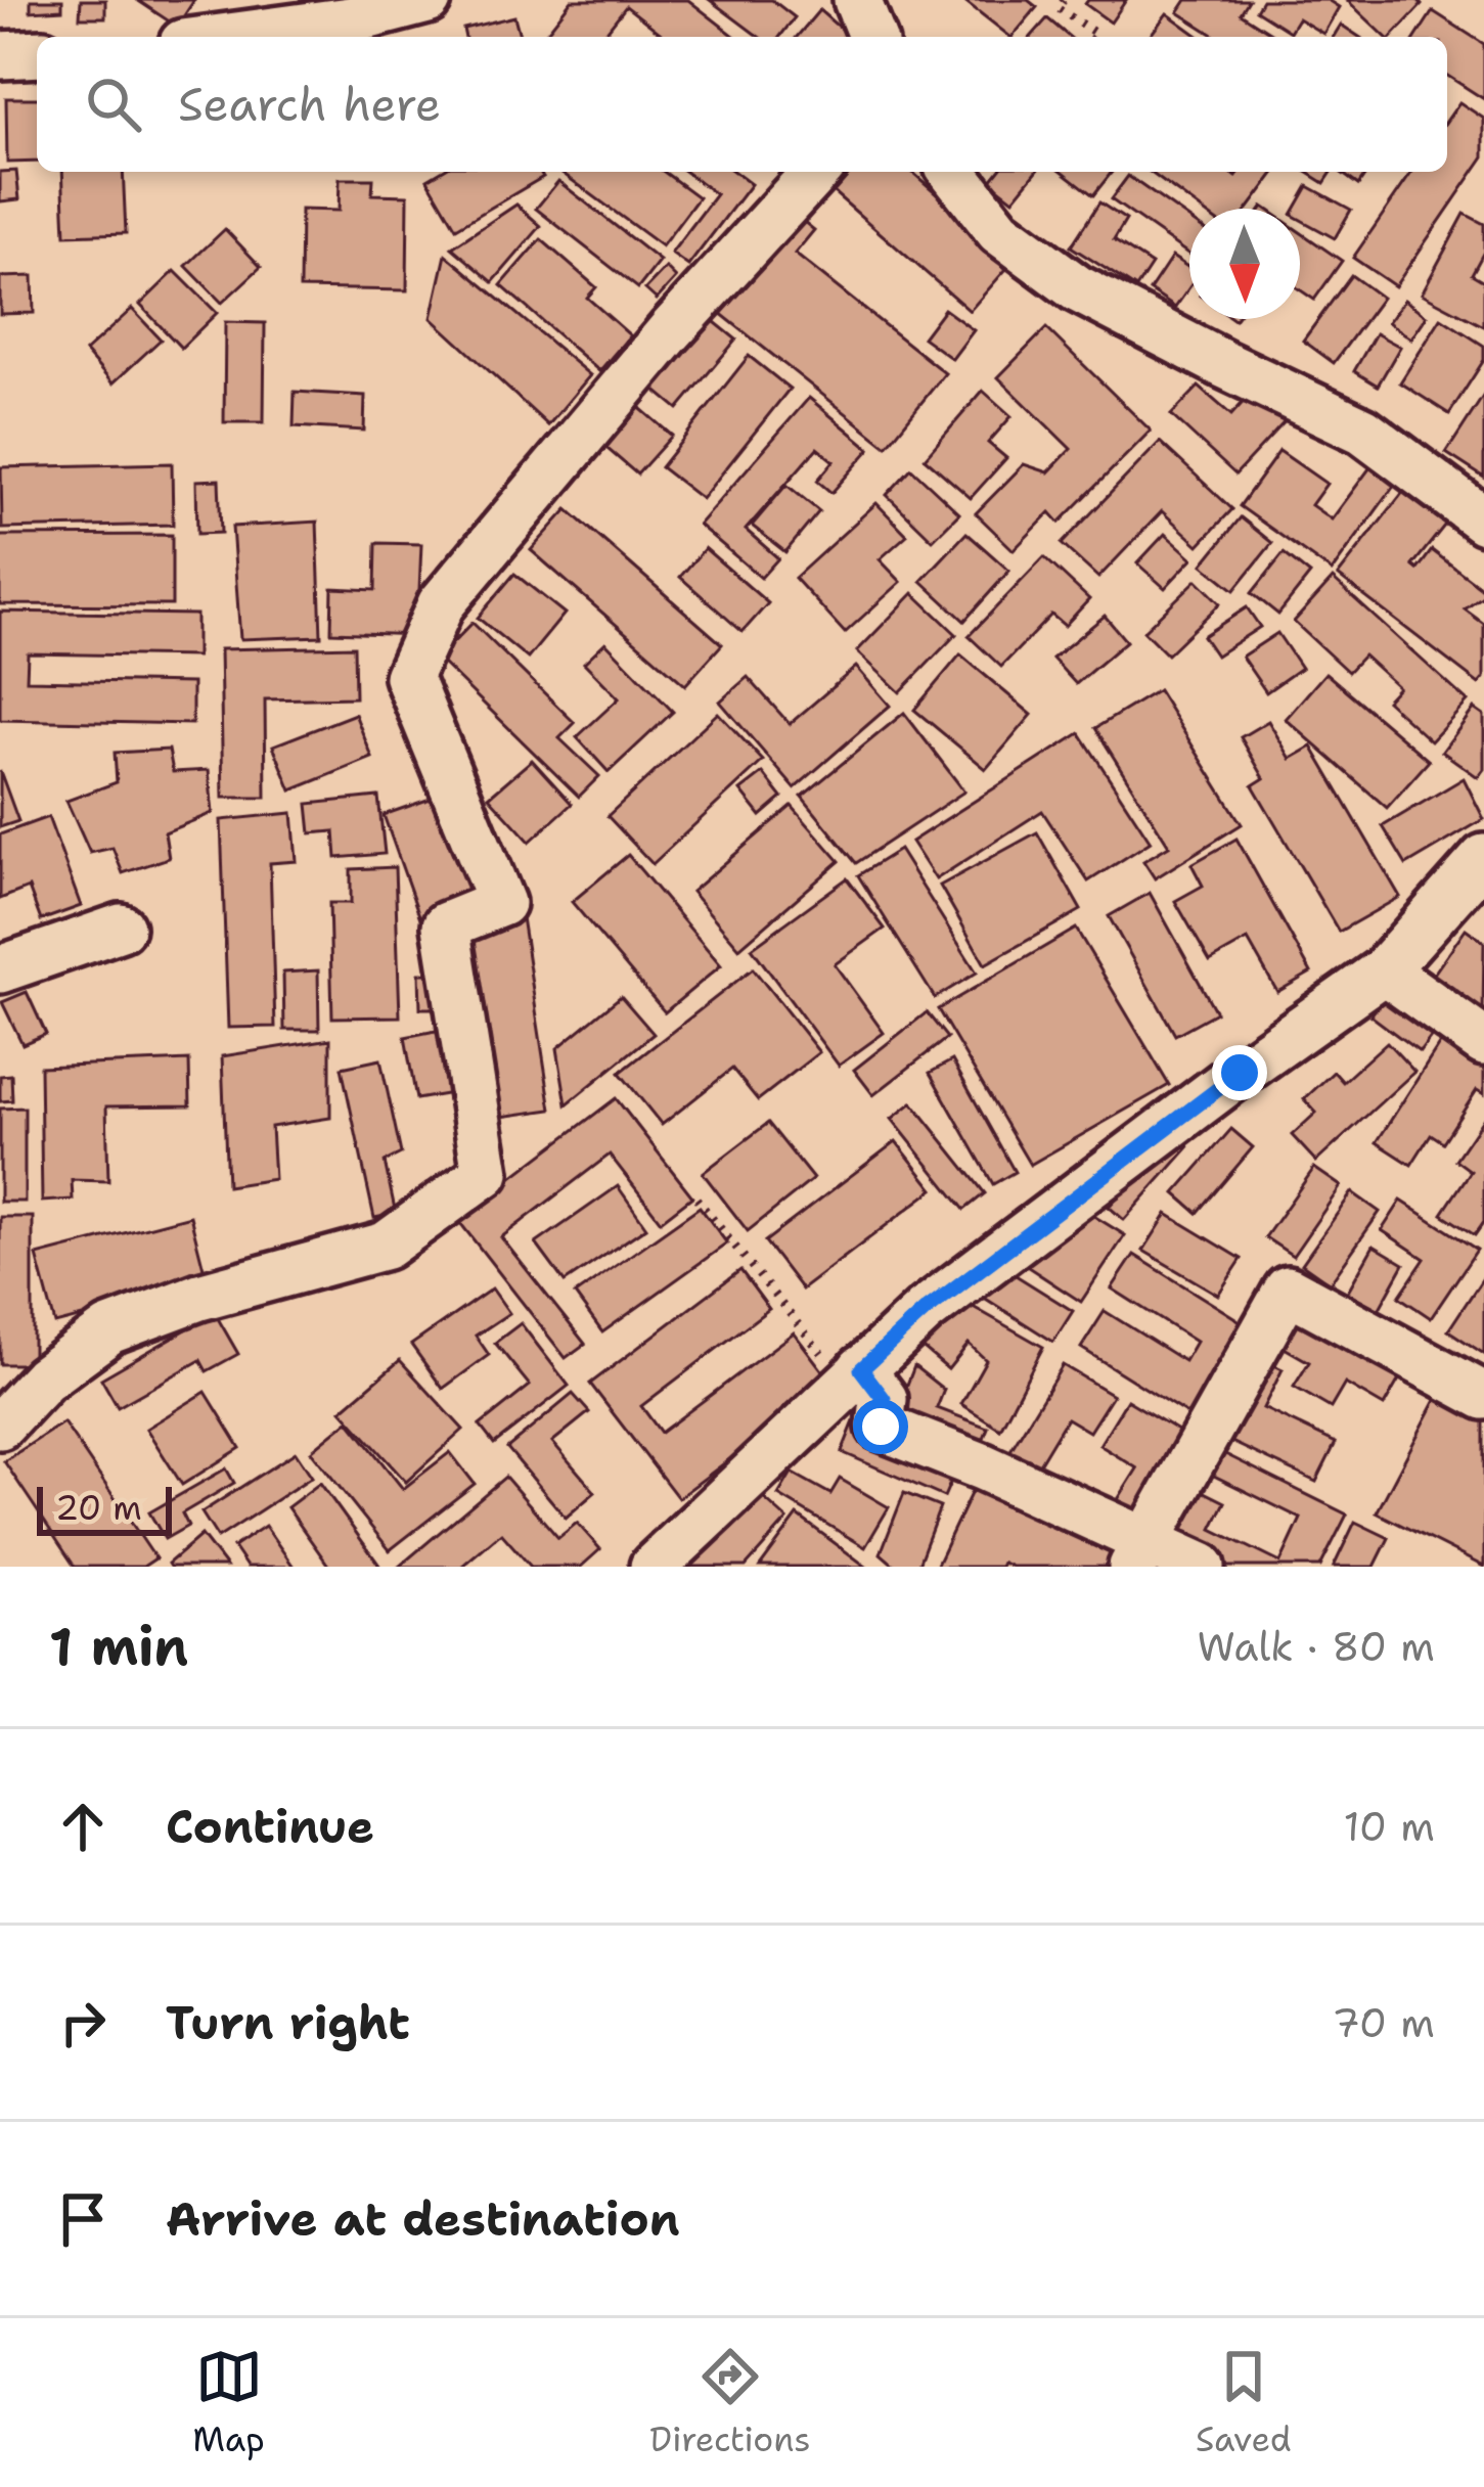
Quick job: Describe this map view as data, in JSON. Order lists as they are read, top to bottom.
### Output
{
  "scale_bar": "20 m",
  "north": "bottom",
  "page": {
    "search": "Search here",
    "scale": "20 m",
    "heading": ["1 min", "Walk · 80 m"],
    "list": [
      ["Continue", "10 m"],
      ["Turn right", "70 m"],
      "Arrive at destination"
    ],
    "nav": ["Map", "Directions", "Saved"]
  }
}
